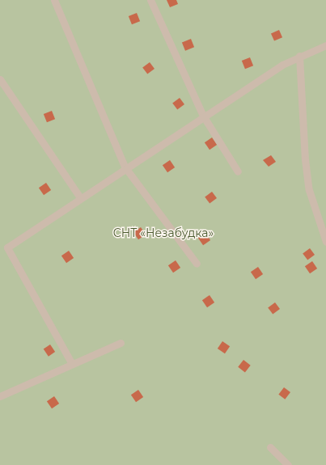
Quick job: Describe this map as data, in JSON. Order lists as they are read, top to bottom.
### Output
{
  "parks": ["СНТ «Незабудка»"]
}
